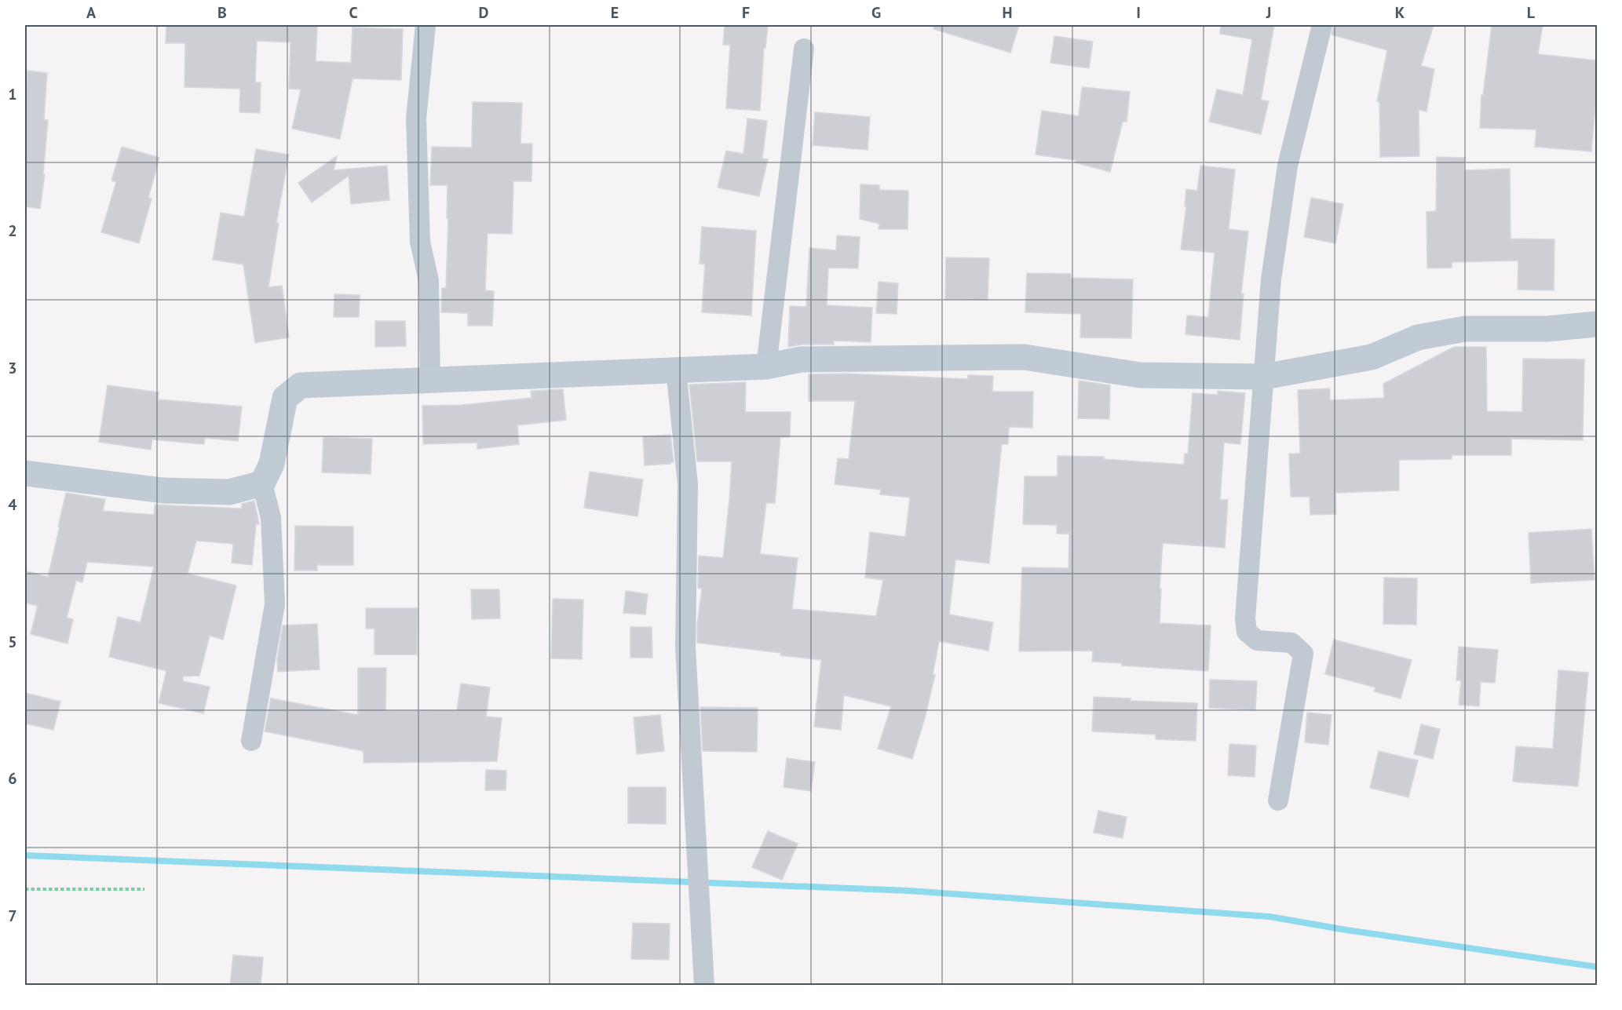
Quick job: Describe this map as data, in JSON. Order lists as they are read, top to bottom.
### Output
{
  "grid": {
    "columns": [
      "A",
      "B",
      "C",
      "D",
      "E",
      "F",
      "G",
      "H",
      "I",
      "J",
      "K",
      "L"
    ],
    "rows": [
      "1",
      "2",
      "3",
      "4",
      "5",
      "6",
      "7"
    ]
  }
}
